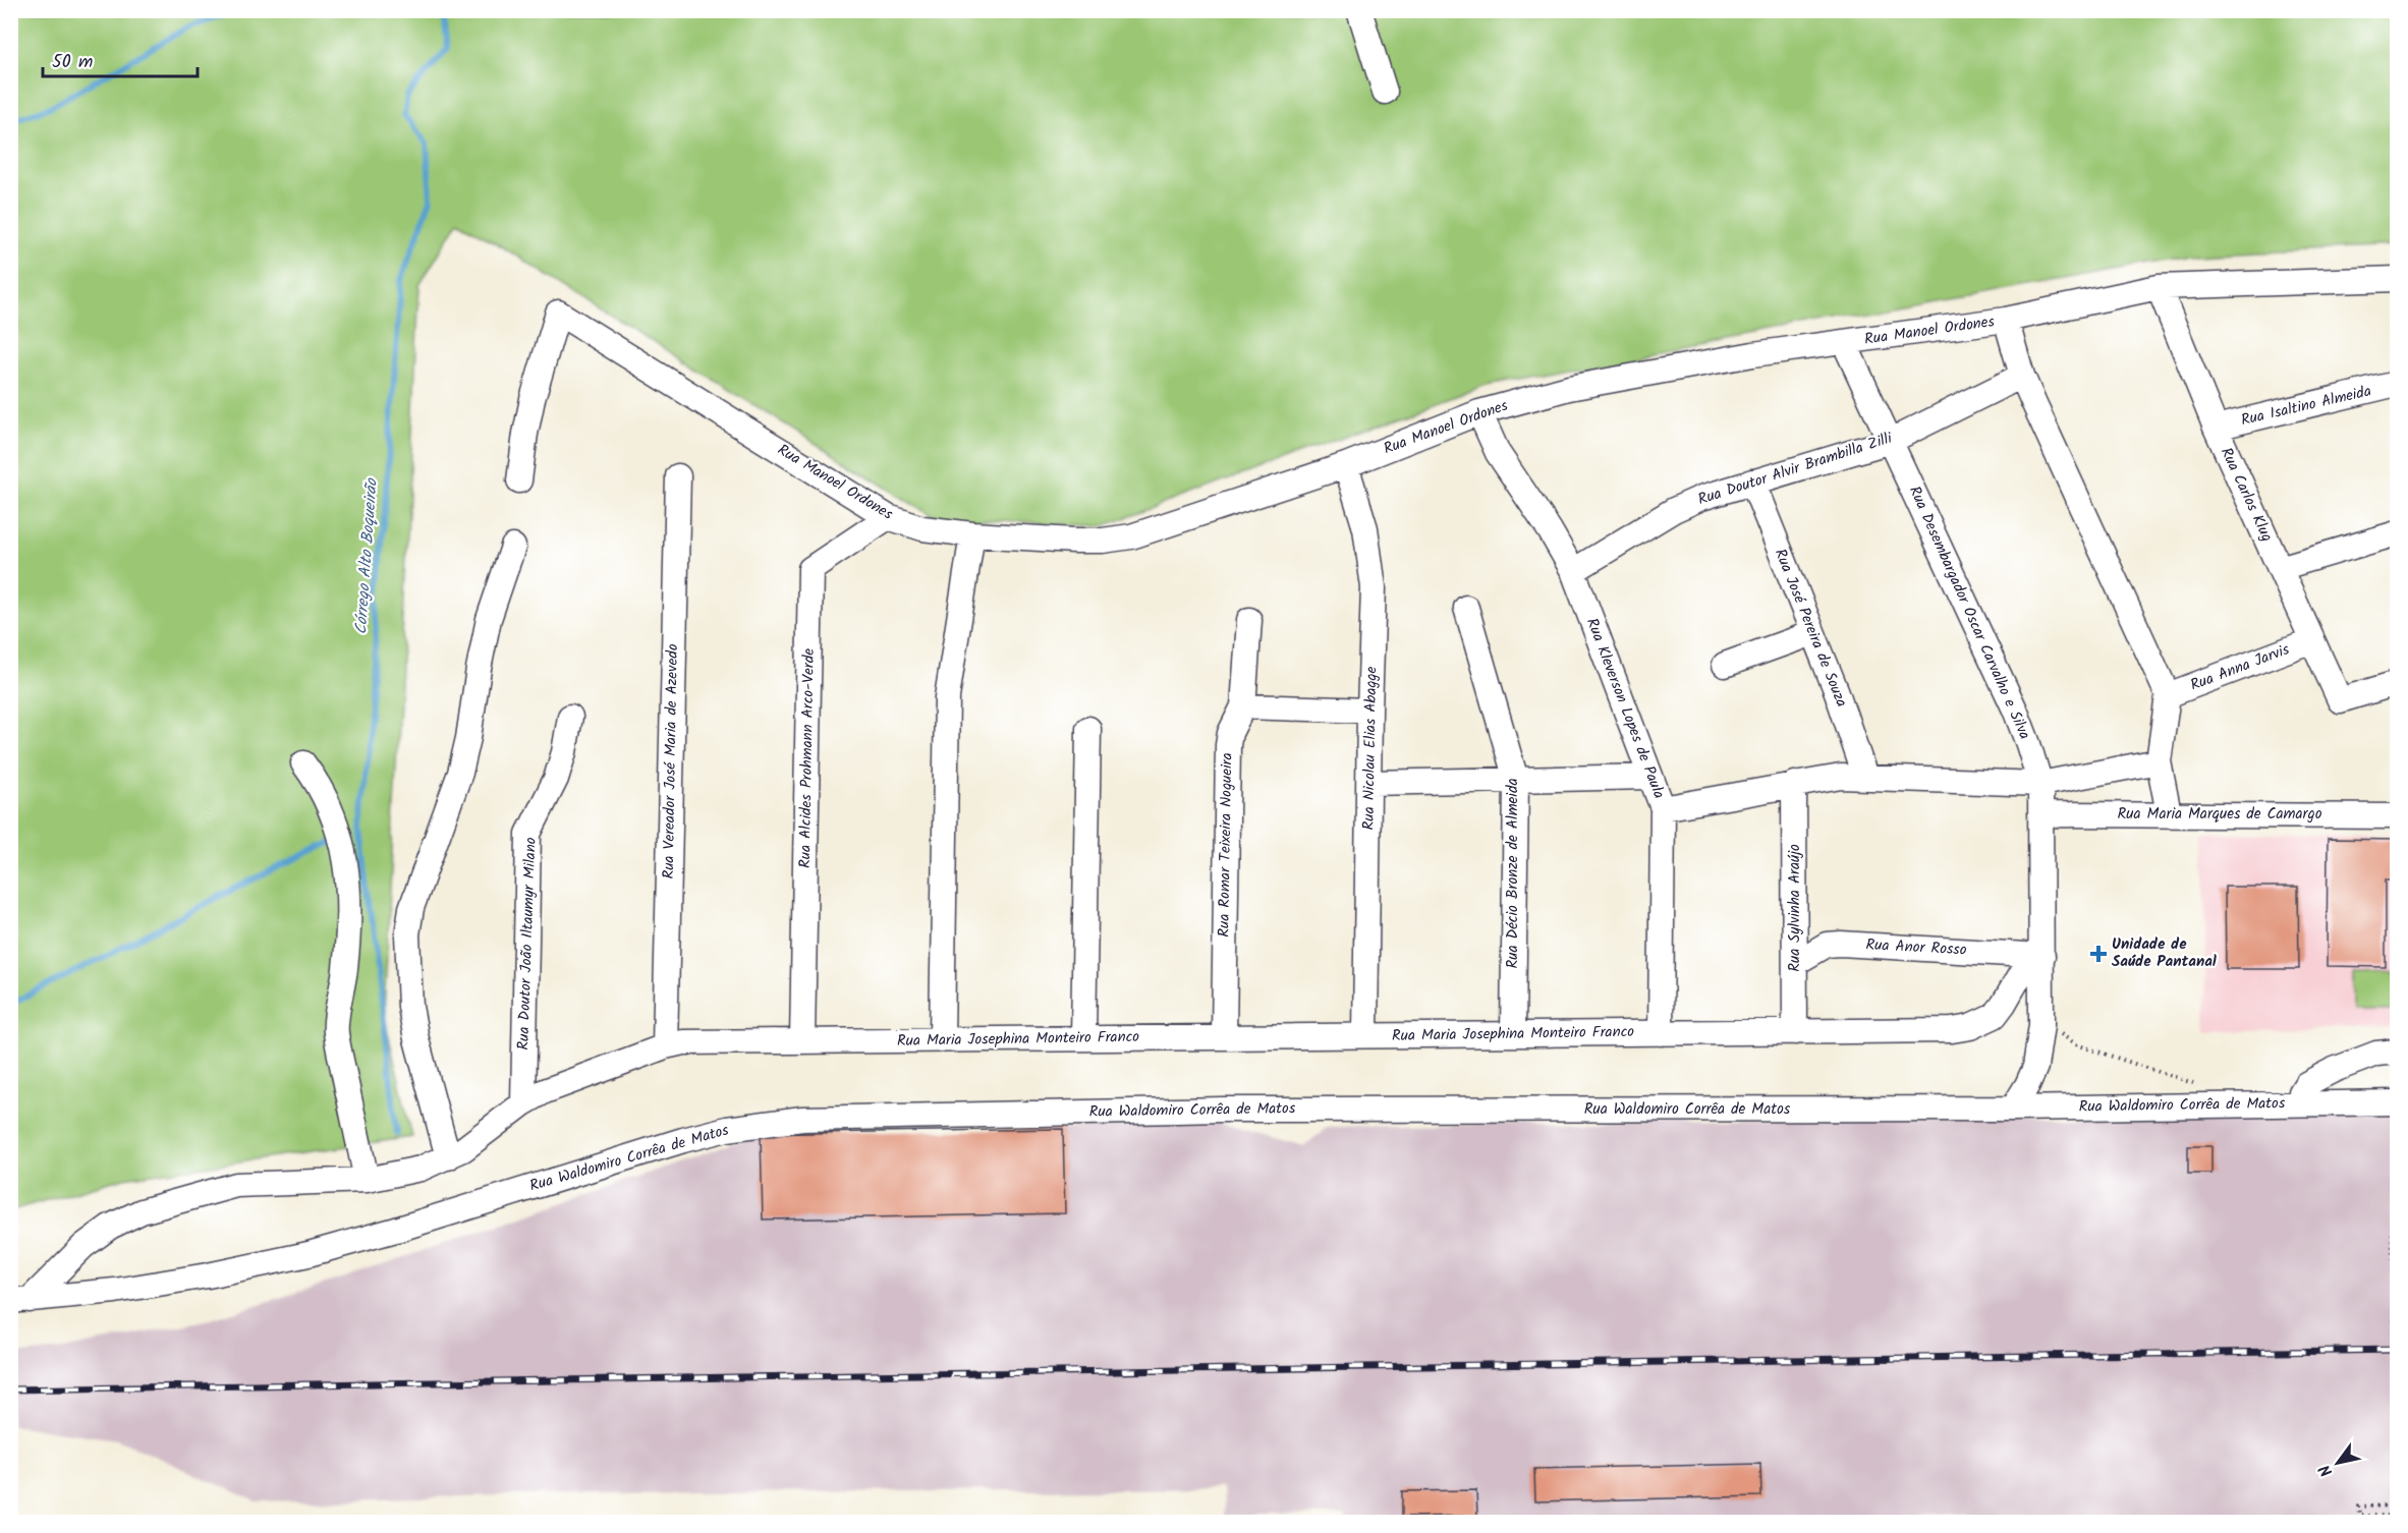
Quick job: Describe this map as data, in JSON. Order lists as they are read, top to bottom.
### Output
{
  "streets": {
    "street": [
      "Rua Manoel Ordones",
      "Rua Isaltino Almeida",
      "Rua Doutor Alvir Brambilla Zilli",
      "Rua Carlos Klug",
      "Rua Desembargador Oscar Carvalho e Silva",
      "Rua José Pereira de Souza",
      "Rua Anna Jarvis",
      "Rua Kleverson Lopes de Paula",
      "Rua Nicolau Elias Abagge",
      "Rua Alcides Prohmann Arco-Verde",
      "Rua Vereador José Maria de Azevedo",
      "Rua Maria Marques de Camargo",
      "Rua Romar Teixeira Nogueira",
      "Rua Décio Bronze de Almeida",
      "Rua Sylvinha Araújo",
      "Rua Doutor João Iltaumyr Milano",
      "Rua Anor Rosso",
      "Rua Maria Josephina Monteiro Franco",
      "Rua Waldomiro Corrêa de Matos"
    ]
  },
  "crossings": [
    ["Rua Manoel Ordones", "Rua Carlos Klug"],
    ["Rua Manoel Ordones", "Rua Desembargador Oscar Carvalho e Silva"],
    ["Rua Manoel Ordones", "Rua Kleverson Lopes de Paula"],
    ["Rua Manoel Ordones", "Rua Nicolau Elias Abagge"],
    ["Rua Manoel Ordones", "Rua Alcides Prohmann Arco-Verde"],
    ["Rua Isaltino Almeida", "Rua Carlos Klug"],
    ["Rua Doutor Alvir Brambilla Zilli", "Rua Desembargador Oscar Carvalho e Silva"],
    ["Rua Doutor Alvir Brambilla Zilli", "Rua José Pereira de Souza"],
    ["Rua Doutor Alvir Brambilla Zilli", "Rua Kleverson Lopes de Paula"],
    ["Rua Carlos Klug", "Rua Anna Jarvis"],
    ["Rua Desembargador Oscar Carvalho e Silva", "Rua Maria Marques de Camargo"],
    ["Rua Desembargador Oscar Carvalho e Silva", "Rua Anor Rosso"],
    ["Rua Desembargador Oscar Carvalho e Silva", "Rua Maria Josephina Monteiro Franco"],
    ["Rua Desembargador Oscar Carvalho e Silva", "Rua Waldomiro Corrêa de Matos"],
    ["Rua Kleverson Lopes de Paula", "Rua Maria Josephina Monteiro Franco"],
    ["Rua Nicolau Elias Abagge", "Rua Maria Josephina Monteiro Franco"],
    ["Rua Alcides Prohmann Arco-Verde", "Rua Maria Josephina Monteiro Franco"],
    ["Rua Vereador José Maria de Azevedo", "Rua Maria Josephina Monteiro Franco"],
    ["Rua Romar Teixeira Nogueira", "Rua Maria Josephina Monteiro Franco"],
    ["Rua Décio Bronze de Almeida", "Rua Maria Josephina Monteiro Franco"],
    ["Rua Sylvinha Araújo", "Rua Anor Rosso"],
    ["Rua Sylvinha Araújo", "Rua Maria Josephina Monteiro Franco"],
    ["Rua Doutor João Iltaumyr Milano", "Rua Maria Josephina Monteiro Franco"],
    ["Rua Anor Rosso", "Rua Maria Josephina Monteiro Franco"],
    ["Rua Maria Josephina Monteiro Franco", "Rua Waldomiro Corrêa de Matos"]
  ],
  "water": ["Córrego Alto Boqueirão"],
  "places": {
    "health": ["Unidade de Saúde Pantanal"]
  },
  "scale_bar": "50 m",
  "north": "bottom left"
}
